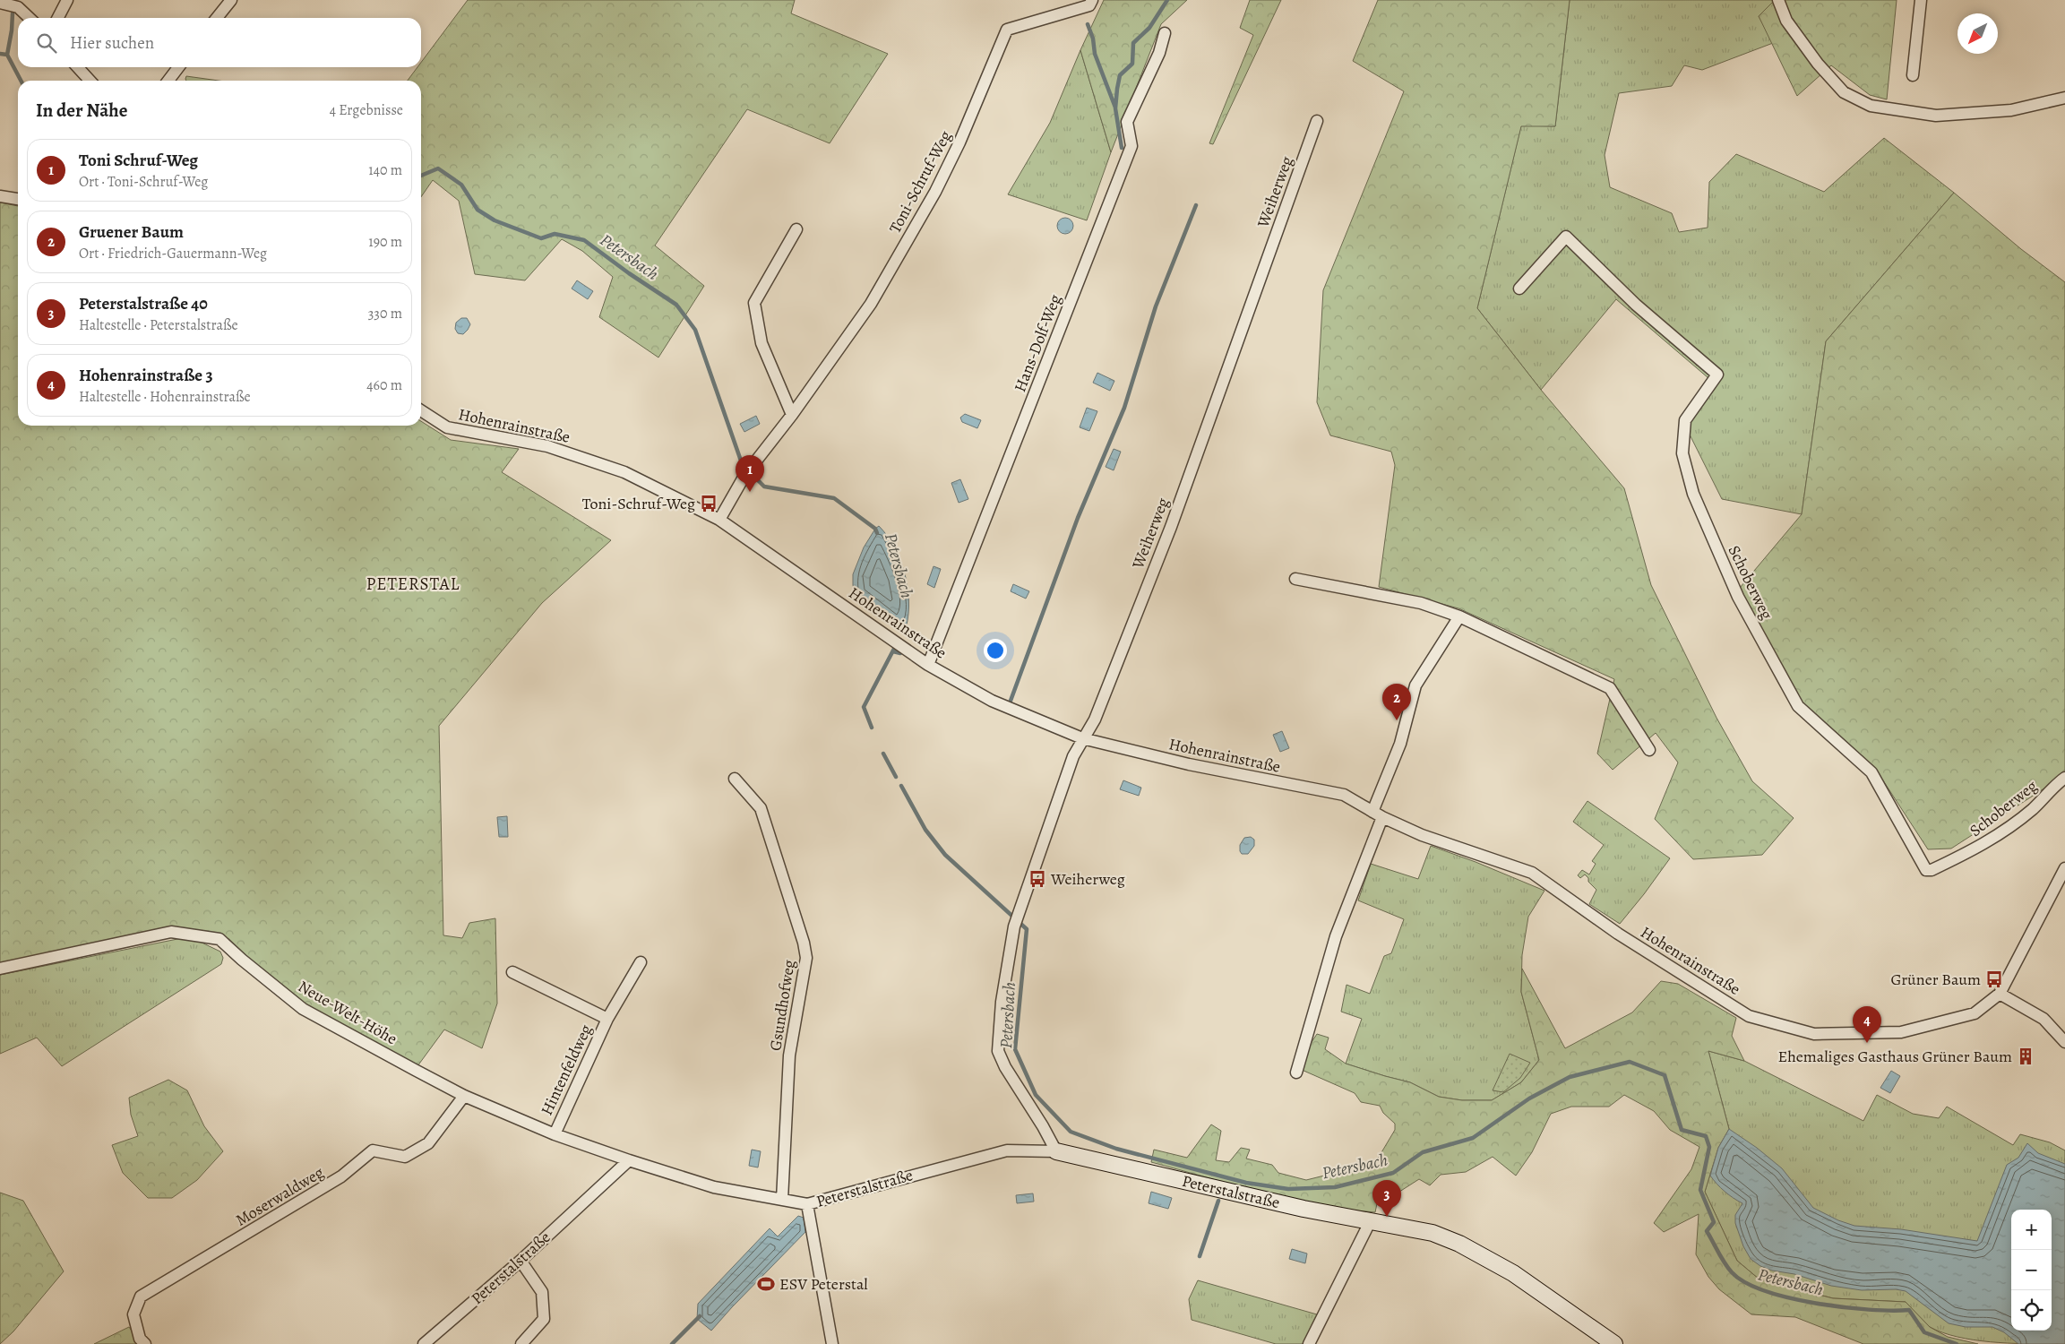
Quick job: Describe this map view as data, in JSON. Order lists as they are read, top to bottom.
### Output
{
  "streets": {
    "street": [
      "Toni-Schruf-Weg",
      "Weiherweg",
      "Hans-Dolf-Weg",
      "Hohenrainstraße",
      "Schoberweg",
      "Gsundhofweg",
      "Neue-Welt-Höhe",
      "Hintenfeldweg",
      "Peterstalstraße",
      "Moserwaldweg"
    ]
  },
  "crossings": [
    ["Toni-Schruf-Weg", "Hohenrainstraße"],
    ["Weiherweg", "Hohenrainstraße"],
    ["Weiherweg", "Peterstalstraße"],
    ["Hans-Dolf-Weg", "Hohenrainstraße"],
    ["Gsundhofweg", "Peterstalstraße"],
    ["Neue-Welt-Höhe", "Hintenfeldweg"],
    ["Neue-Welt-Höhe", "Peterstalstraße"],
    ["Neue-Welt-Höhe", "Moserwaldweg"]
  ],
  "districts": ["PETERSTAL"],
  "water": ["Petersbach"],
  "places": {
    "bus stop": ["Toni-Schruf-Weg", "Weiherweg", "Grüner Baum"],
    "building": ["Ehemaliges Gasthaus Grüner Baum"],
    "sports": ["ESV Peterstal"]
  },
  "north": "bottom left",
  "page": {
    "search": "Hier suchen",
    "heading": ["In der Nähe", "4 Ergebnisse"],
    "list": [
      {
        "mark": "1",
        "name": "Toni Schruf-Weg",
        "note": "Ort · Toni-Schruf-Weg",
        "value": "140 m"
      },
      {
        "mark": "2",
        "name": "Gruener Baum",
        "note": "Ort · Friedrich-Gauermann-Weg",
        "value": "190 m"
      },
      {
        "mark": "3",
        "name": "Peterstalstraße 40",
        "note": "Haltestelle · Peterstalstraße",
        "value": "330 m"
      },
      {
        "mark": "4",
        "name": "Hohenrainstraße 3",
        "note": "Haltestelle · Hohenrainstraße",
        "value": "460 m"
      }
    ],
    "pins": [
      "1",
      "2",
      "4",
      "3"
    ],
    "map_buttons": ["+", "−"]
  }
}
